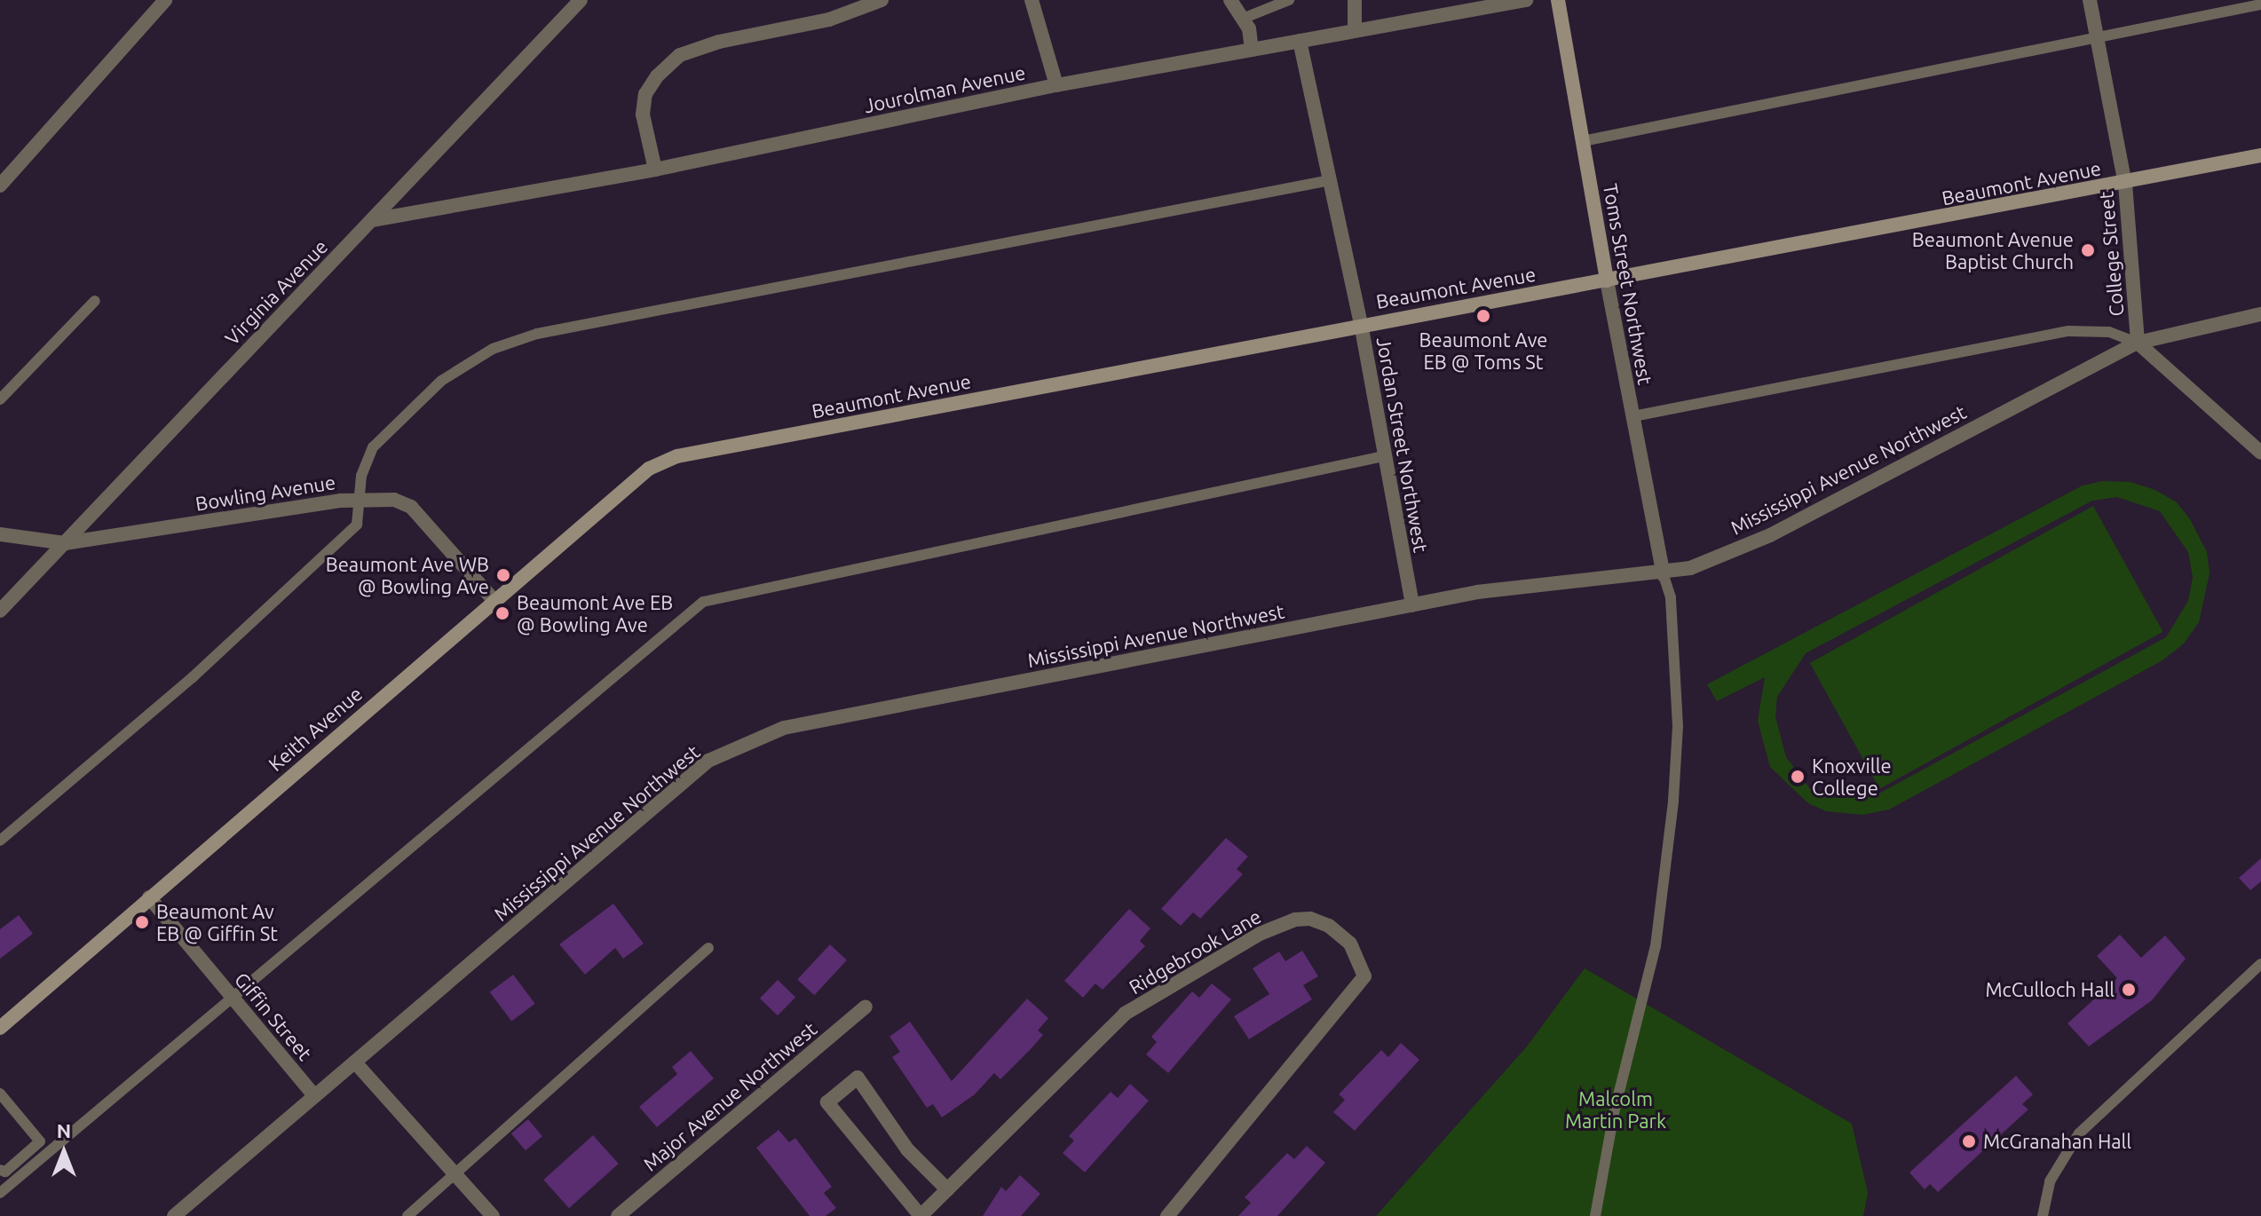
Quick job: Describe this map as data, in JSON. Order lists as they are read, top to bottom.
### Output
{
  "streets": {
    "street": [
      "Jourolman Avenue",
      "Beaumont Avenue",
      "College Street",
      "Toms Street Northwest",
      "Virginia Avenue",
      "Jordan Street Northwest",
      "Mississippi Avenue Northwest",
      "Bowling Avenue",
      "Keith Avenue",
      "Ridgebrook Lane",
      "Giffin Street",
      "Major Avenue Northwest"
    ]
  },
  "crossings": [
    ["Jourolman Avenue", "Virginia Avenue"],
    ["Jourolman Avenue", "Jordan Street Northwest"],
    ["Beaumont Avenue", "College Street"],
    ["Beaumont Avenue", "Toms Street Northwest"],
    ["Beaumont Avenue", "Jordan Street Northwest"],
    ["Beaumont Avenue", "Keith Avenue"],
    ["College Street", "Mississippi Avenue Northwest"],
    ["Toms Street Northwest", "Mississippi Avenue Northwest"],
    ["Virginia Avenue", "Bowling Avenue"],
    ["Jordan Street Northwest", "Mississippi Avenue Northwest"],
    ["Mississippi Avenue Northwest", "Giffin Street"],
    ["Bowling Avenue", "Keith Avenue"],
    ["Keith Avenue", "Giffin Street"]
  ],
  "parks": ["Malcolm Martin Park"],
  "places": [
    "Beaumont Avenue Baptist Church",
    "Beaumont Ave EB @ Toms St",
    "Beaumont Ave WB @ Bowling Ave",
    "Beaumont Ave EB @ Bowling Ave",
    "Knoxville College",
    "Beaumont Av EB @ Giffin St",
    "McCulloch Hall",
    "McGranahan Hall"
  ],
  "north": "top"
}
